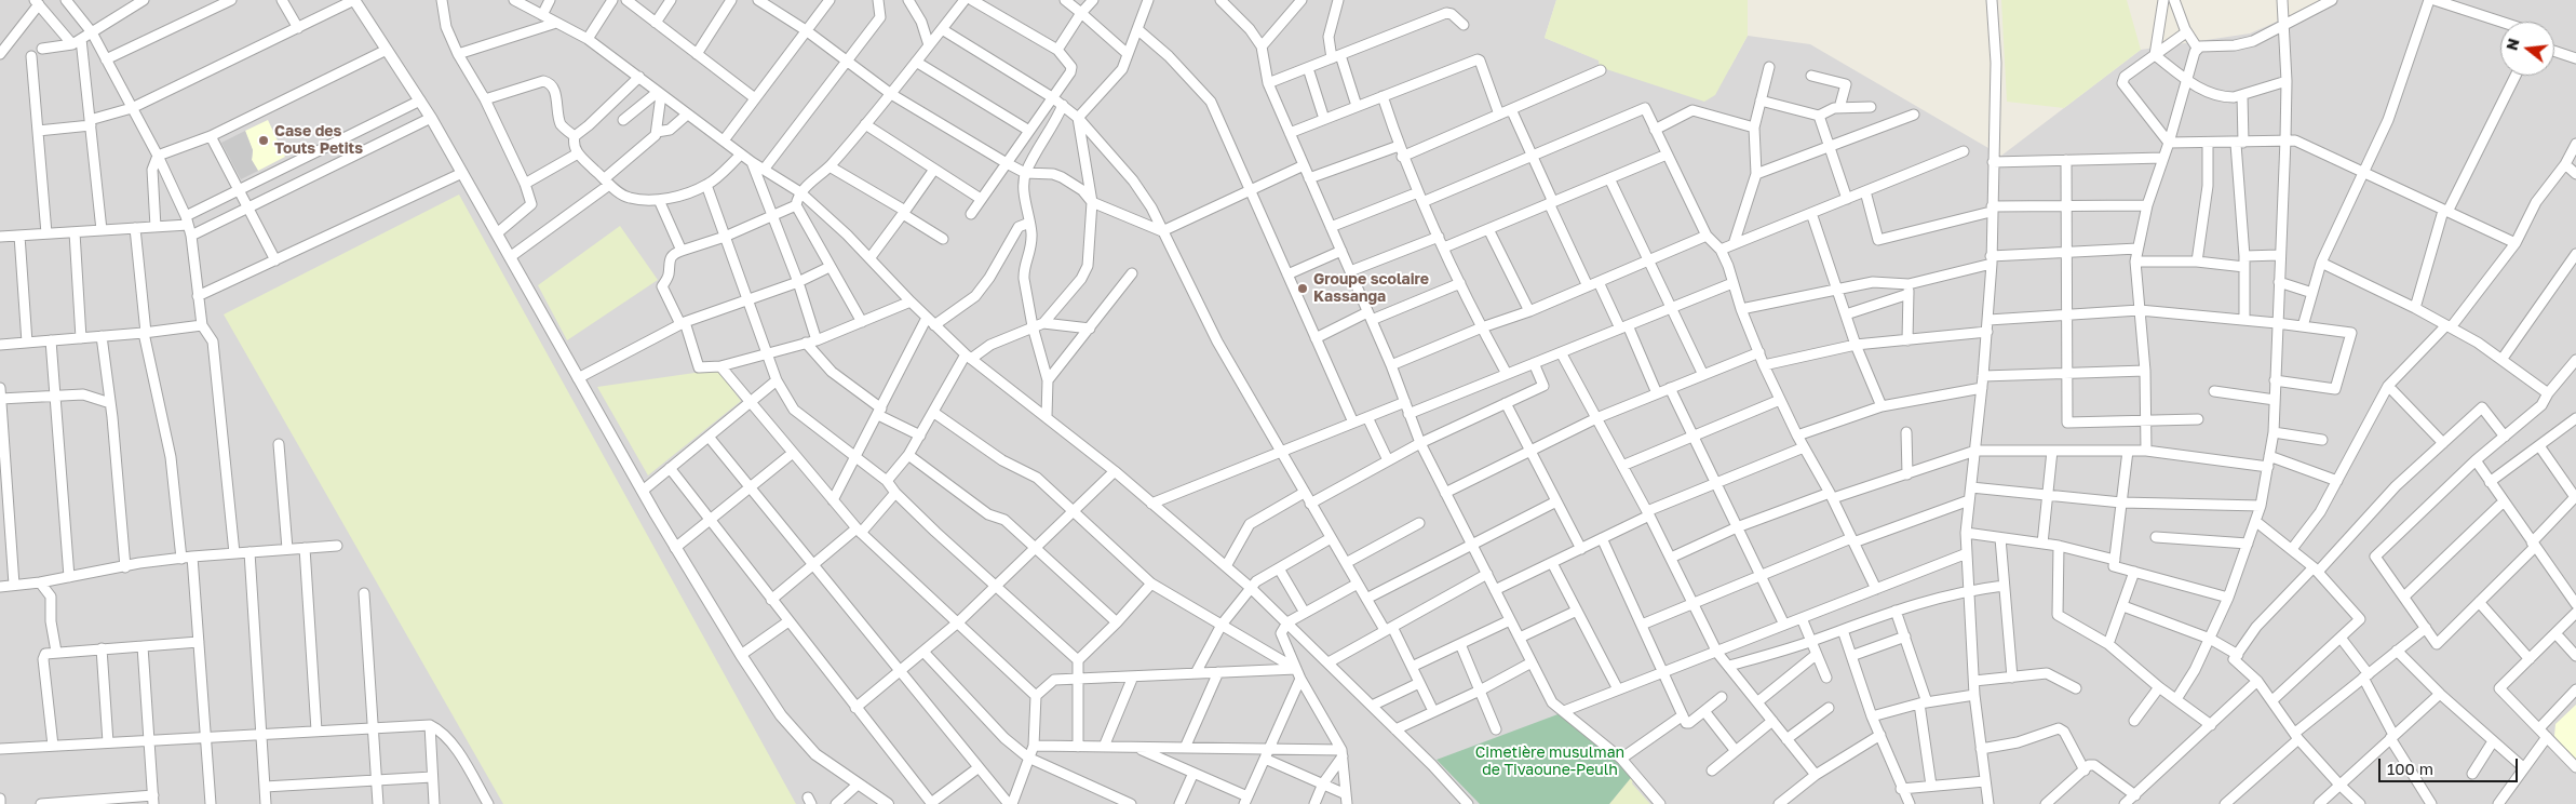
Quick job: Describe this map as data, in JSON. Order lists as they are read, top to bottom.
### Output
{
  "parks": ["Cimetière musulman de Tivaoune-Peulh"],
  "places": ["Case des Touts Petits", "Groupe scolaire Kassanga"],
  "scale_bar": "100 m",
  "north": "left"
}
